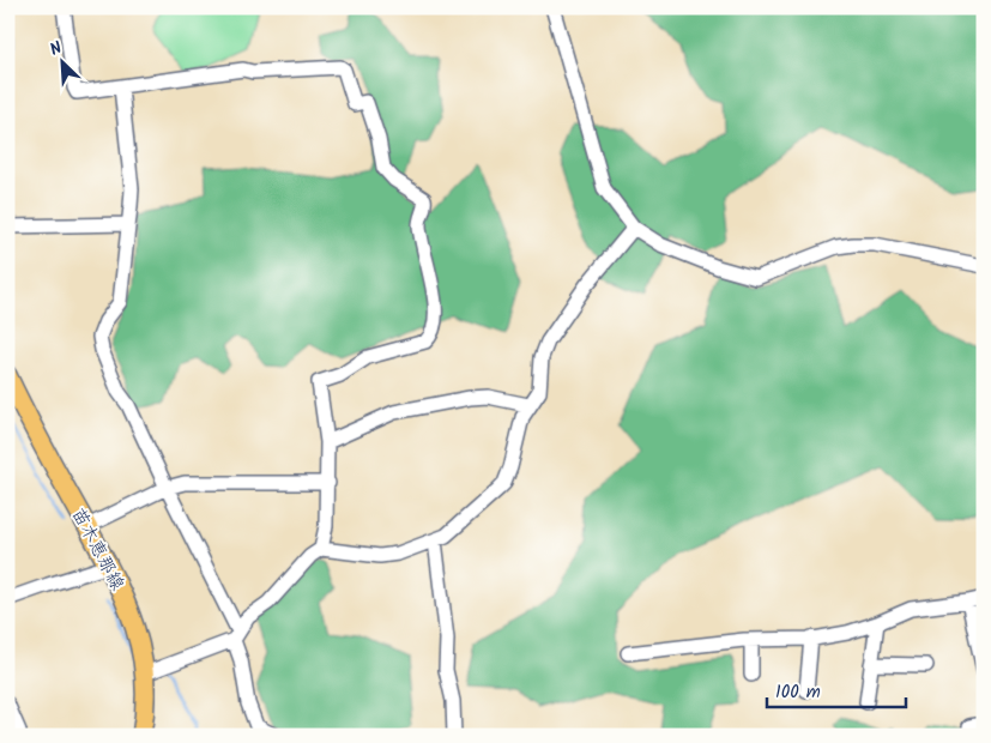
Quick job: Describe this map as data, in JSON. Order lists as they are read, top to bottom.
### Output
{
  "streets": {
    "main road": ["苗木恵那線"]
  },
  "scale_bar": "100 m",
  "north": "top left"
}
